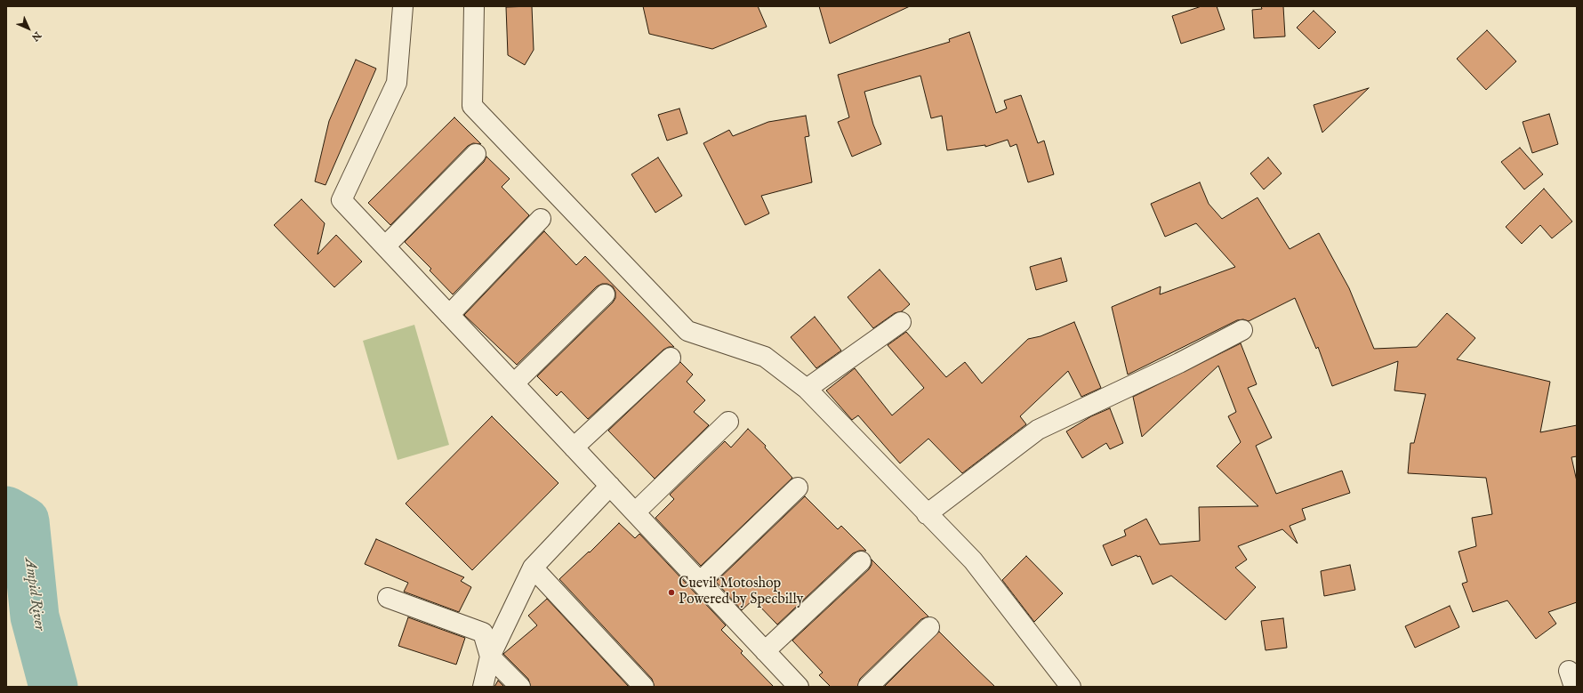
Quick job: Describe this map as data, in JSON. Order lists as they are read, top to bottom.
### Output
{
  "water": ["Ampid River"],
  "places": ["Cuevil Motoshop Powered by Specbilly"],
  "north": "bottom right"
}
